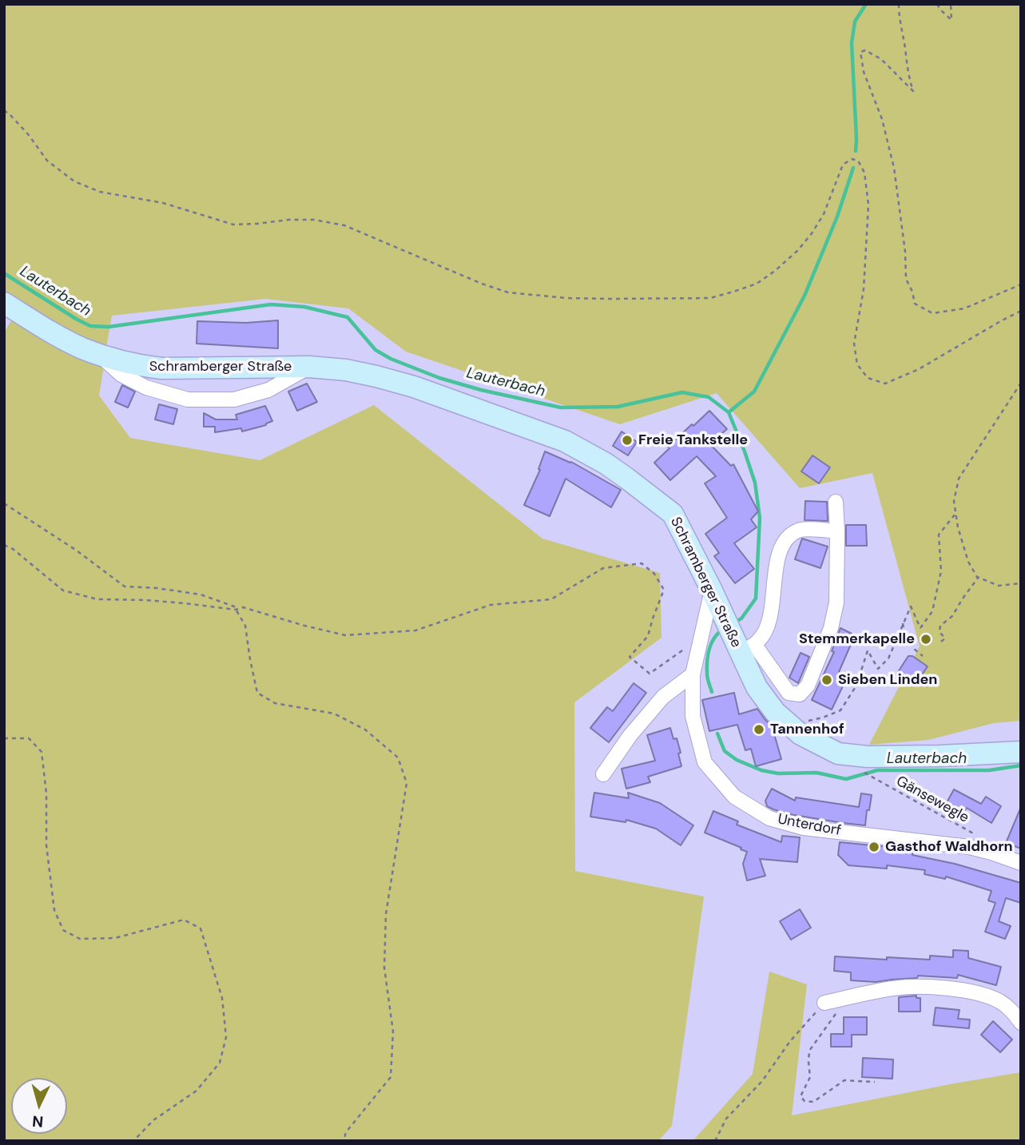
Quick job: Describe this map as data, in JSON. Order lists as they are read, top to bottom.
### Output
{
  "streets": {
    "main road": ["Schramberger Straße"],
    "street": ["Unterdorf"],
    "path": ["Gänsewegle"]
  },
  "crossings": [
    ["Schramberger Straße", "Unterdorf"],
    ["Gänsewegle", "Unterdorf"]
  ],
  "water": ["Lauterbach"],
  "places": [
    "Freie Tankstelle",
    "Stemmerkapelle",
    "Sieben Linden",
    "Tannenhof",
    "Gasthof Waldhorn"
  ],
  "north": "bottom"
}
